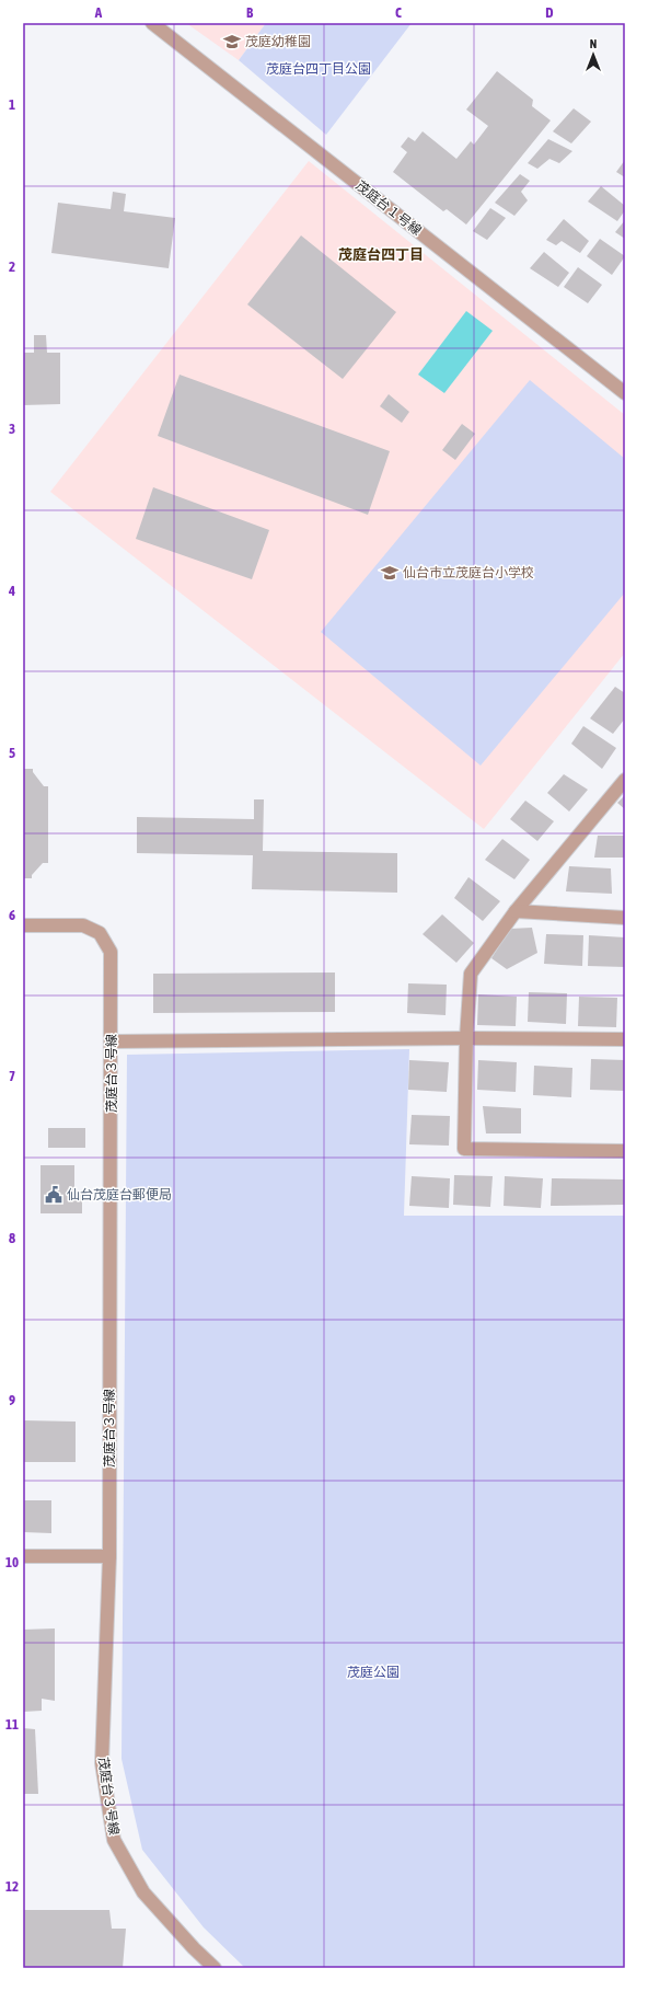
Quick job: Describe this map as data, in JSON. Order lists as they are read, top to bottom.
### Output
{
  "streets": {
    "street": ["茂庭台１号線", "茂庭台３号線"]
  },
  "districts": ["茂庭台四丁目"],
  "parks": ["茂庭台四丁目公園", "茂庭公園"],
  "places": {
    "school or university": ["茂庭幼稚園", "仙台市立茂庭台小学校"],
    "public building": ["仙台茂庭台郵便局"]
  },
  "north": "top",
  "grid": {
    "columns": [
      "A",
      "B",
      "C",
      "D"
    ],
    "rows": [
      "1",
      "2",
      "3",
      "4",
      "5",
      "6",
      "7",
      "8",
      "9",
      "10",
      "11",
      "12"
    ]
  }
}
